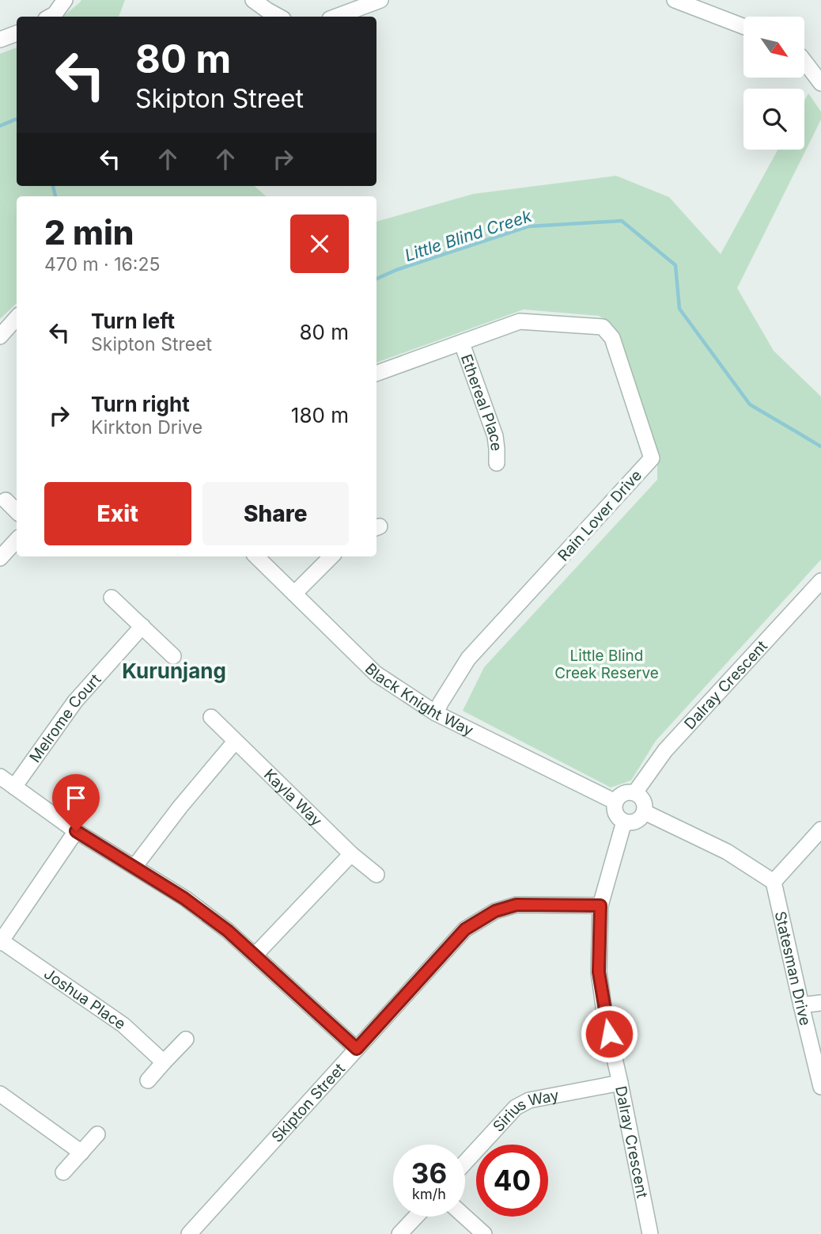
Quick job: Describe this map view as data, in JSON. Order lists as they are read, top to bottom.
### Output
{
  "streets": {
    "street": [
      "Ethereal Place",
      "Rain Lover Drive",
      "Dalray Crescent",
      "Black Knight Way",
      "Melrome Court",
      "Kayla Way",
      "Statesman Drive",
      "Joshua Place",
      "Skipton Street",
      "Sirius Way"
    ]
  },
  "crossings": [
    ["Ethereal Place", "Rain Lover Drive"],
    ["Rain Lover Drive", "Black Knight Way"],
    ["Dalray Crescent", "Black Knight Way"],
    ["Dalray Crescent", "Skipton Street"],
    ["Dalray Crescent", "Sirius Way"]
  ],
  "districts": ["Kurunjang"],
  "water": ["Little Blind Creek"],
  "parks": ["Little Blind Creek Reserve"],
  "north": "bottom right",
  "page": {
    "turn": ["80 m", "Skipton Street"],
    "heading": ["2 min", "470 m · 16:25"],
    "list": [
      {
        "name": "Turn left",
        "note": "Skipton Street",
        "value": "80 m"
      },
      {
        "name": "Turn right",
        "note": "Kirkton Drive",
        "value": "180 m"
      }
    ],
    "buttons": ["Exit", "Share"],
    "speed": "36 km/h",
    "limit": "40"
  }
}
